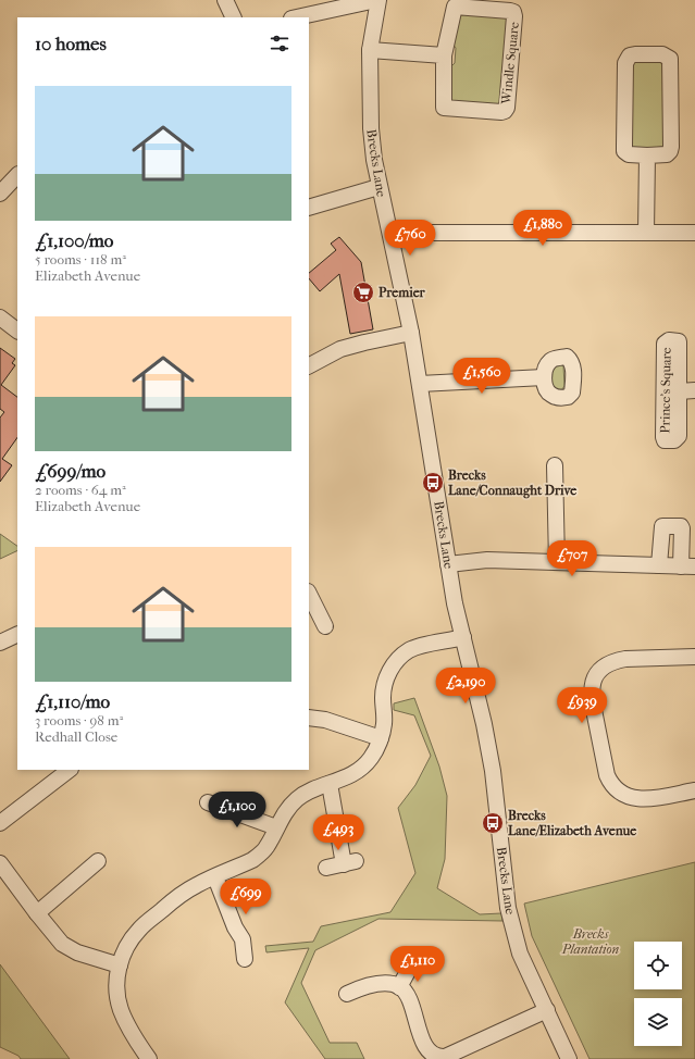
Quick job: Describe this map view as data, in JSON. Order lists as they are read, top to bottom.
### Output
{
  "streets": {
    "street": ["Windle Square", "Brecks Lane", "Prince's Square"]
  },
  "parks": ["Brecks Plantation"],
  "places": {
    "supermarket": ["Premier"],
    "bus stop": ["Brecks Lane/Connaught Drive", "Brecks Lane/Elizabeth Avenue"]
  },
  "page": {
    "heading": "10 homes",
    "list": [
      {
        "name": "£1,100/mo",
        "note": "5 rooms · 118 m² · Elizabeth Avenue"
      },
      {
        "name": "£699/mo",
        "note": "2 rooms · 64 m² · Elizabeth Avenue"
      },
      {
        "name": "£1,110/mo",
        "note": "3 rooms · 98 m² · Redhall Close"
      }
    ],
    "price": [
      "£1,880",
      "£760",
      "£1,560",
      "£707",
      "£2,190",
      "£939",
      "£1,100",
      "£493",
      "£699",
      "£1,110"
    ]
  }
}
